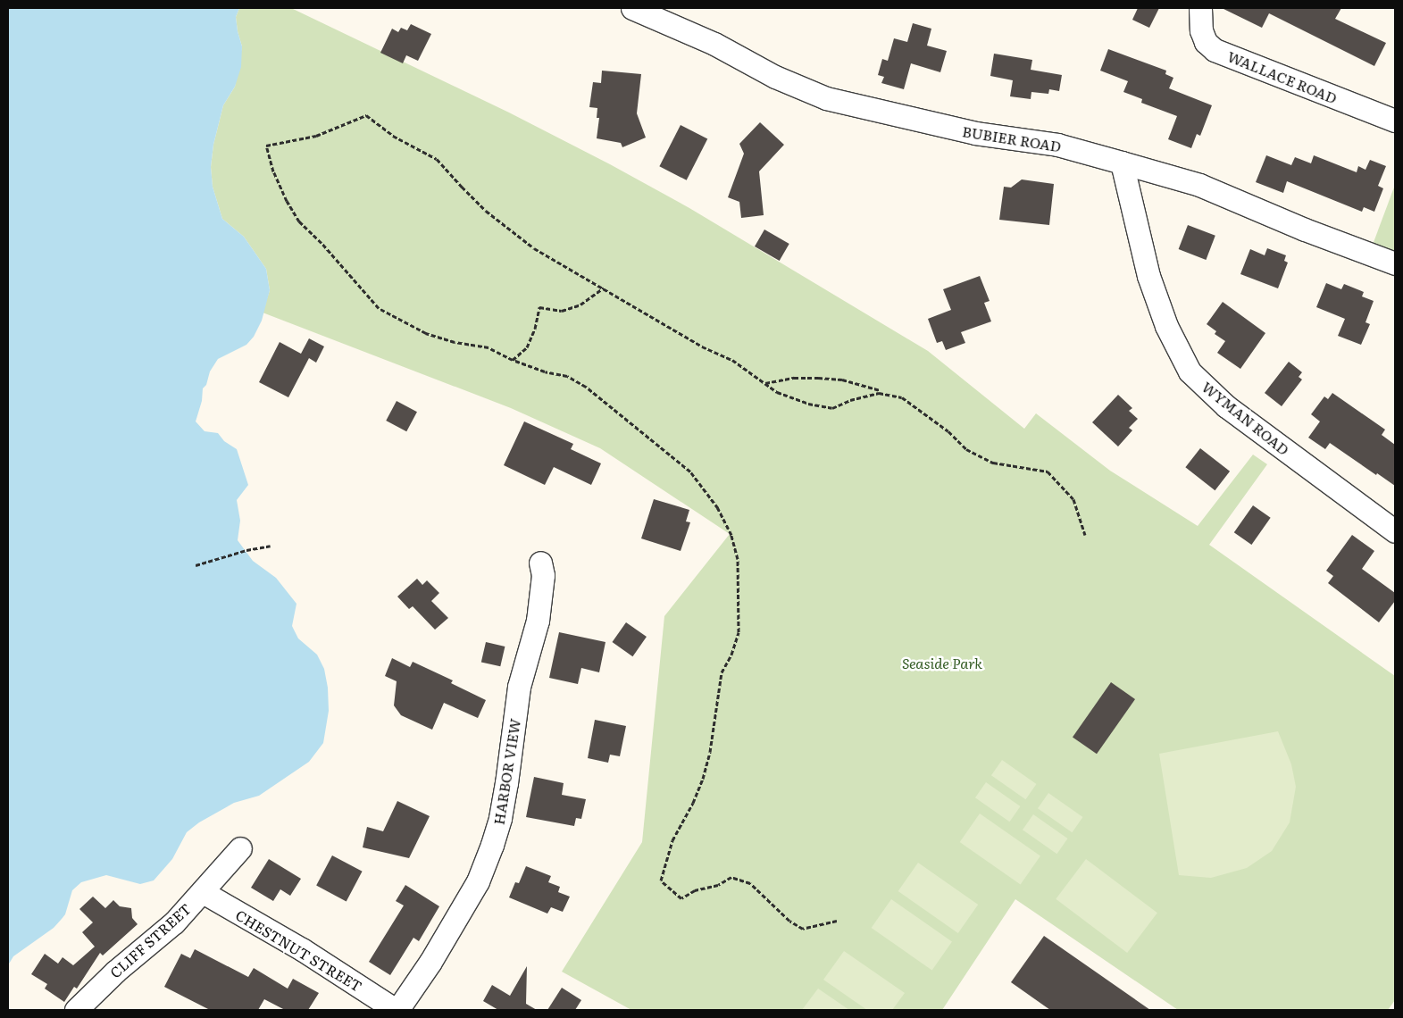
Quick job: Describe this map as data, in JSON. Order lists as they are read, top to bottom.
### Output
{
  "streets": {
    "street": [
      "WALLACE ROAD",
      "BUBIER ROAD",
      "WYMAN ROAD",
      "HARBOR VIEW",
      "CLIFF STREET",
      "CHESTNUT STREET"
    ]
  },
  "crossings": [
    ["BUBIER ROAD", "WYMAN ROAD"],
    ["HARBOR VIEW", "CHESTNUT STREET"],
    ["CLIFF STREET", "CHESTNUT STREET"]
  ],
  "parks": ["Seaside Park"]
}
